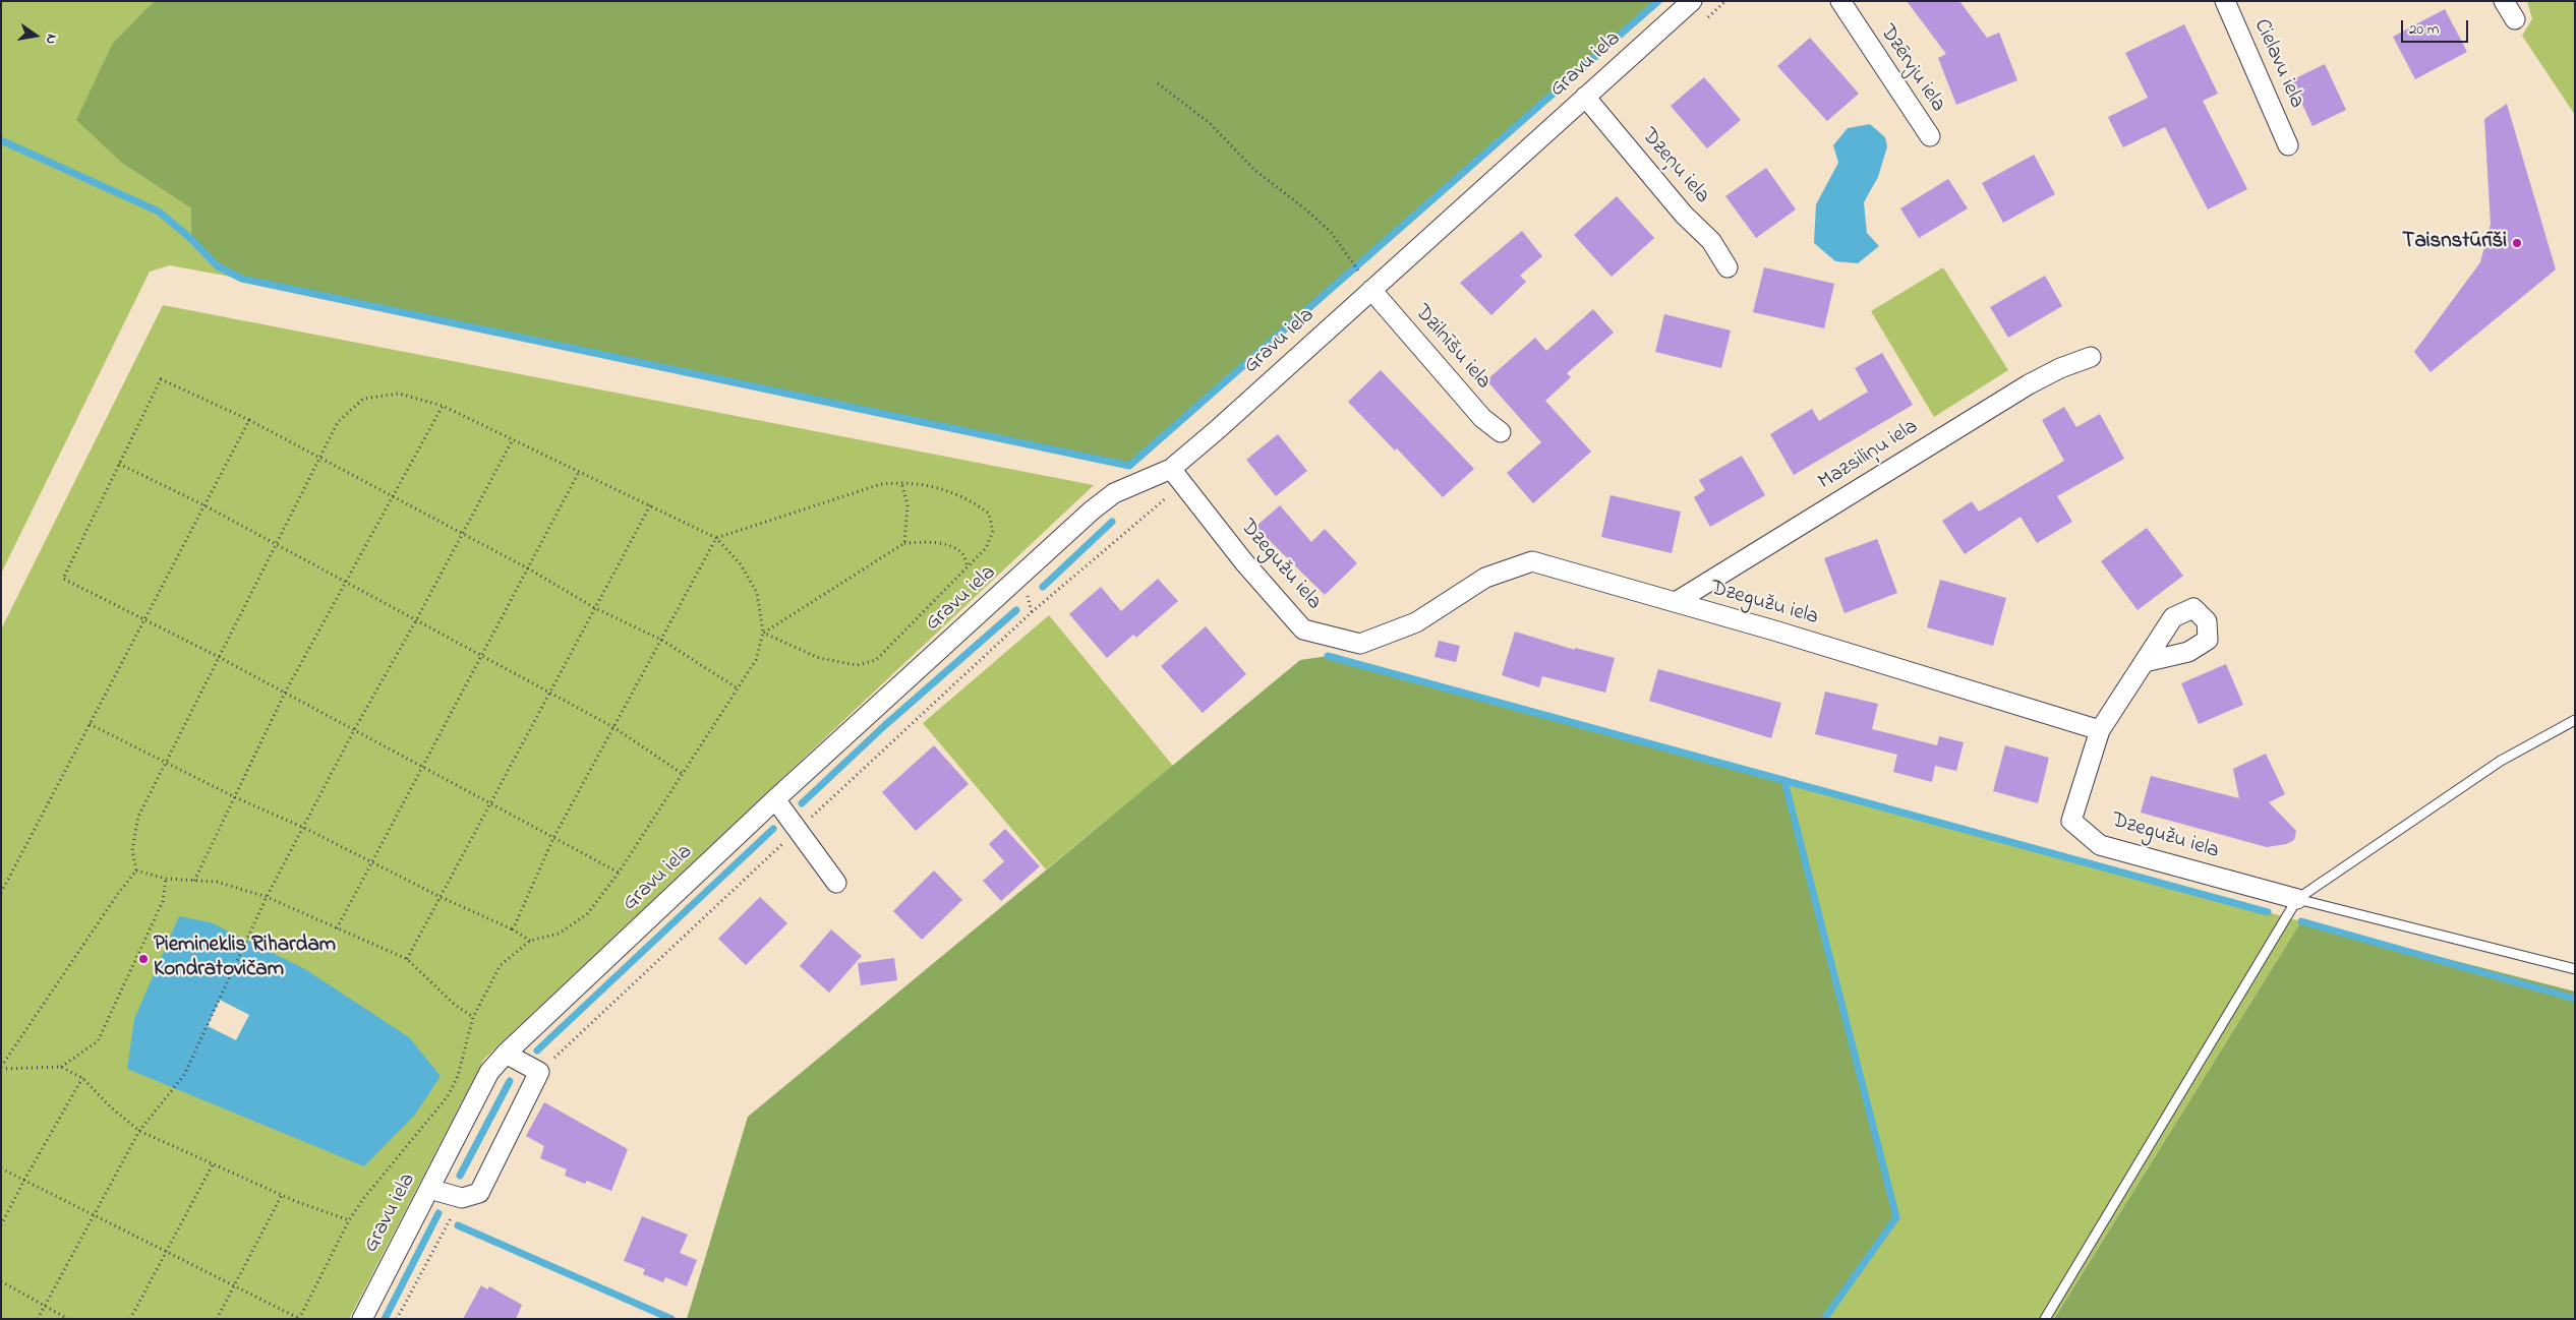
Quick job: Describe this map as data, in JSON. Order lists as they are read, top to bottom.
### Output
{
  "streets": {
    "street": [
      "Cielavu iela",
      "Gravu iela",
      "Dzērvju iela",
      "Dzeņu iela",
      "Dzilnīšu iela",
      "Mazsiliņu iela",
      "Dzegužu iela"
    ]
  },
  "crossings": [
    ["Gravu iela", "Dzeņu iela"],
    ["Gravu iela", "Dzilnīšu iela"],
    ["Gravu iela", "Dzegužu iela"],
    ["Mazsiliņu iela", "Dzegužu iela"]
  ],
  "places": ["Taisnstūrīši", "Piemineklis Rihardam Kondratovičam"],
  "scale_bar": "20 m",
  "north": "right"
}
